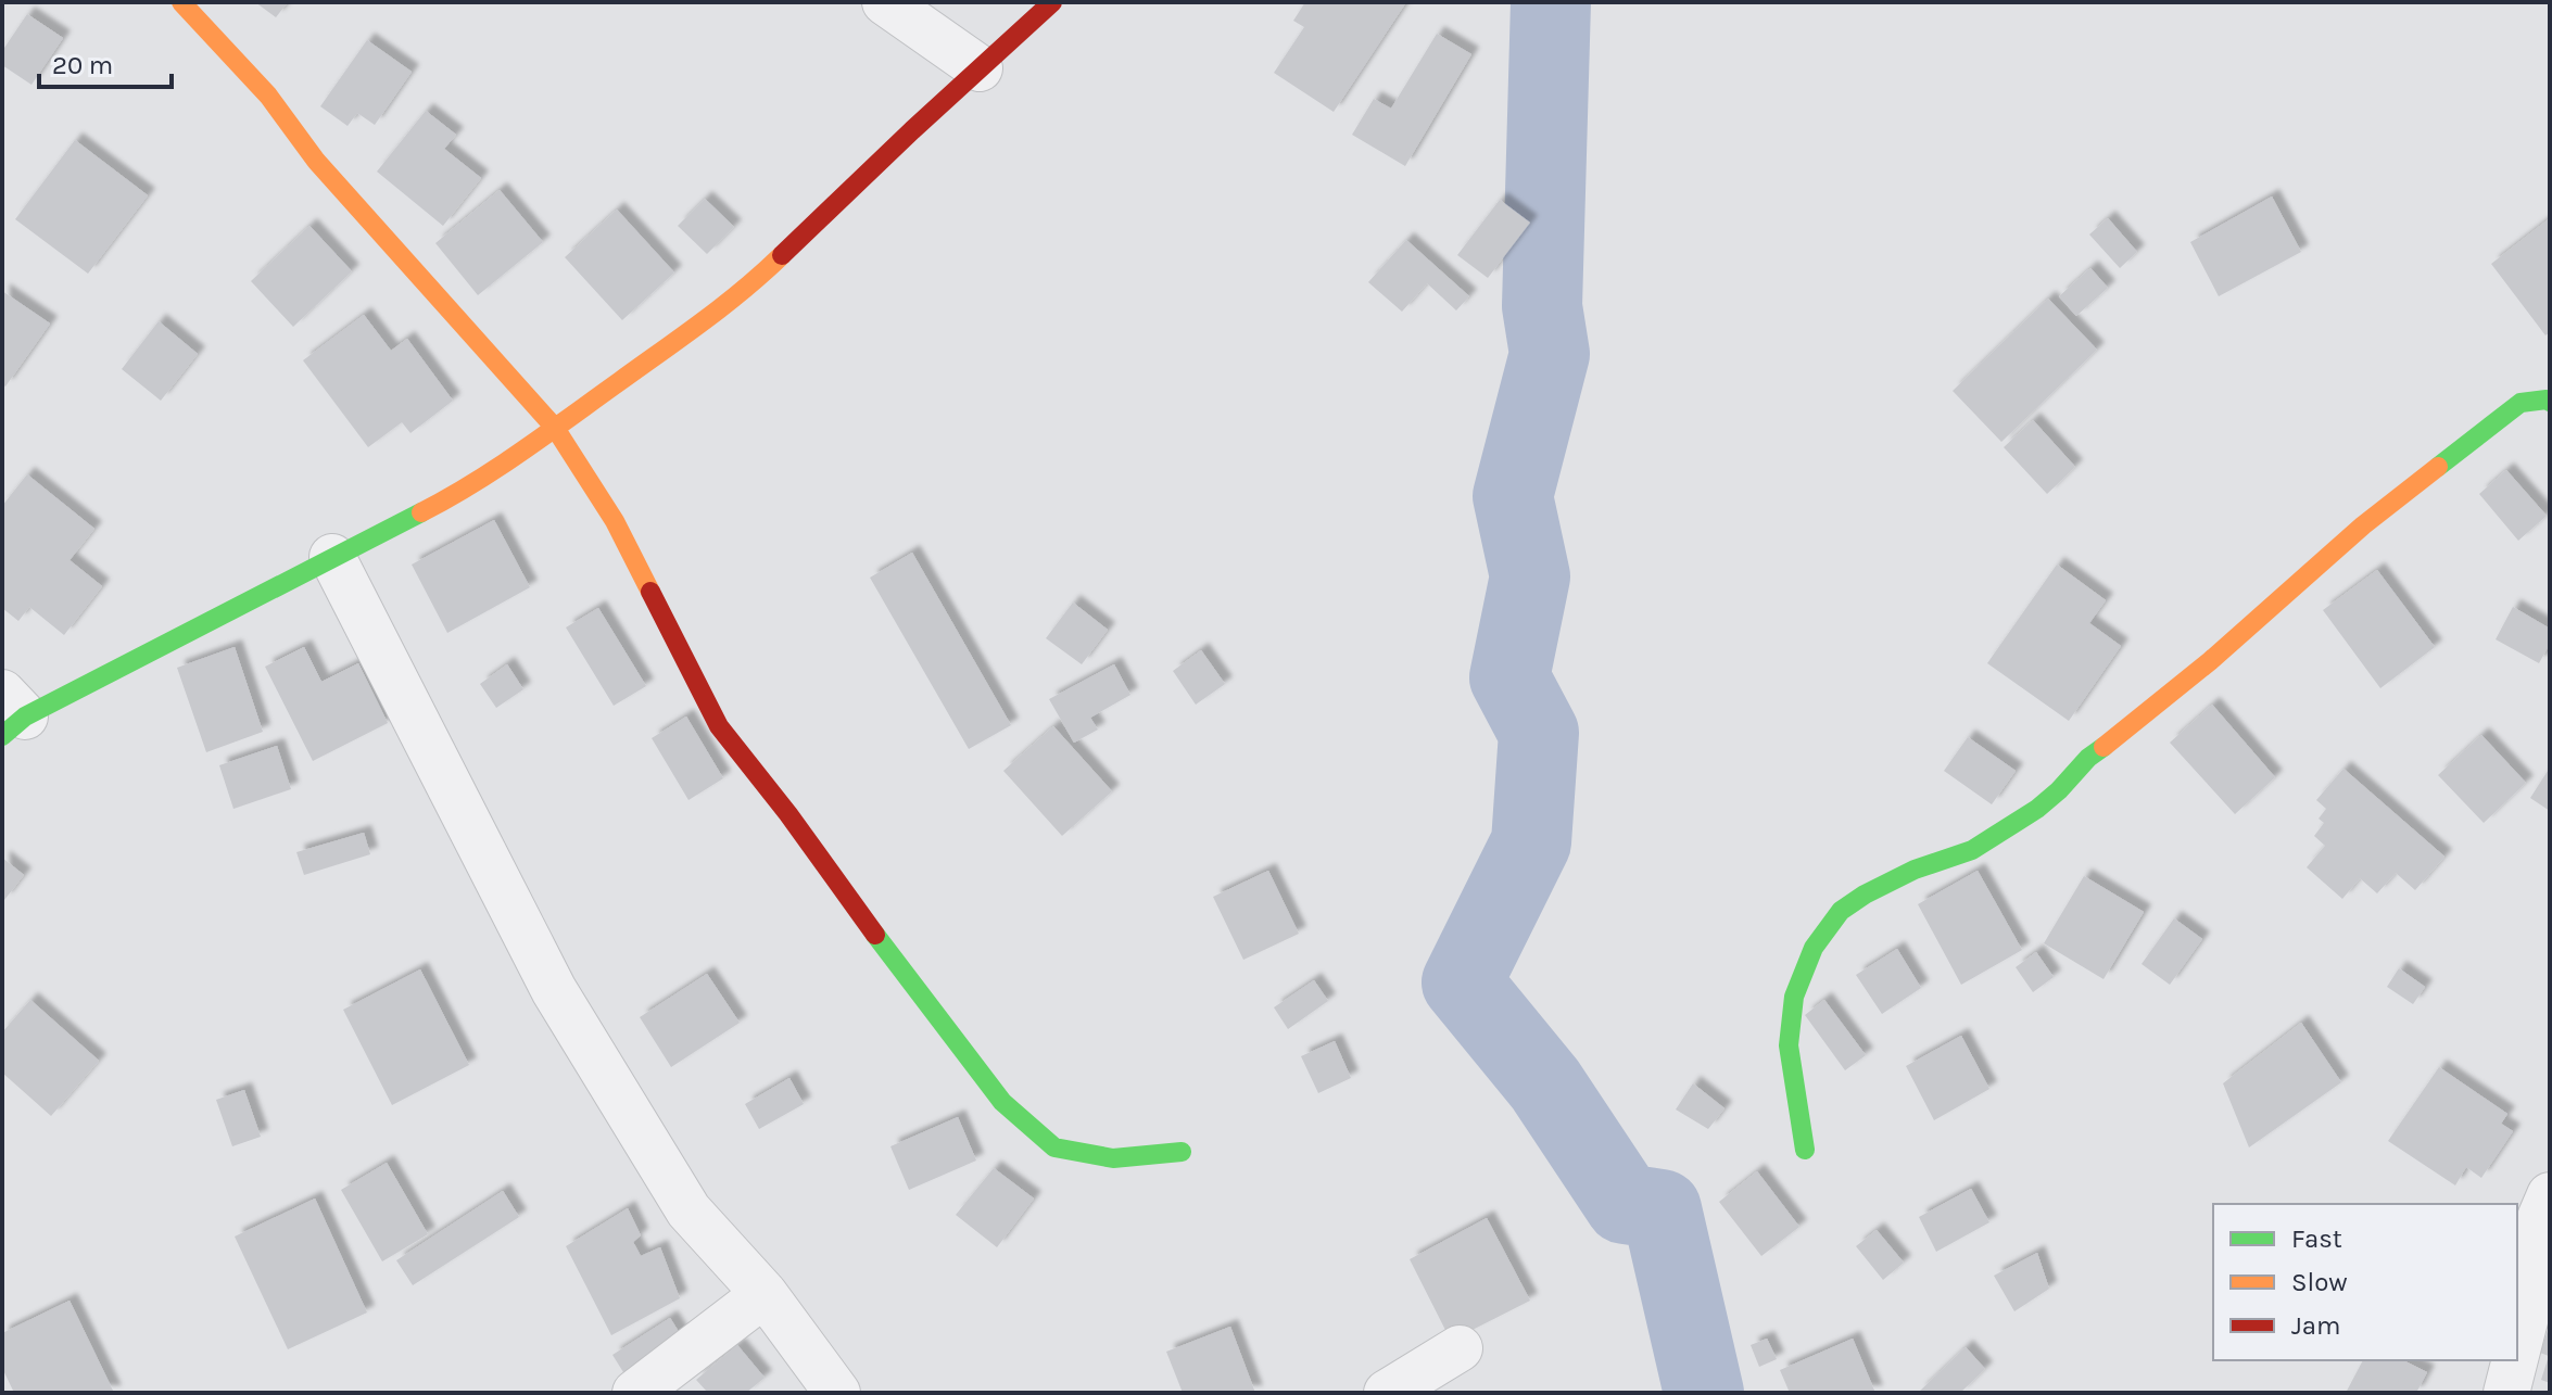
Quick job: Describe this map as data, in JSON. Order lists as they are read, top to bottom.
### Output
{
  "legend": ["Fast", "Slow", "Jam"],
  "scale_bar": "20 m"
}
